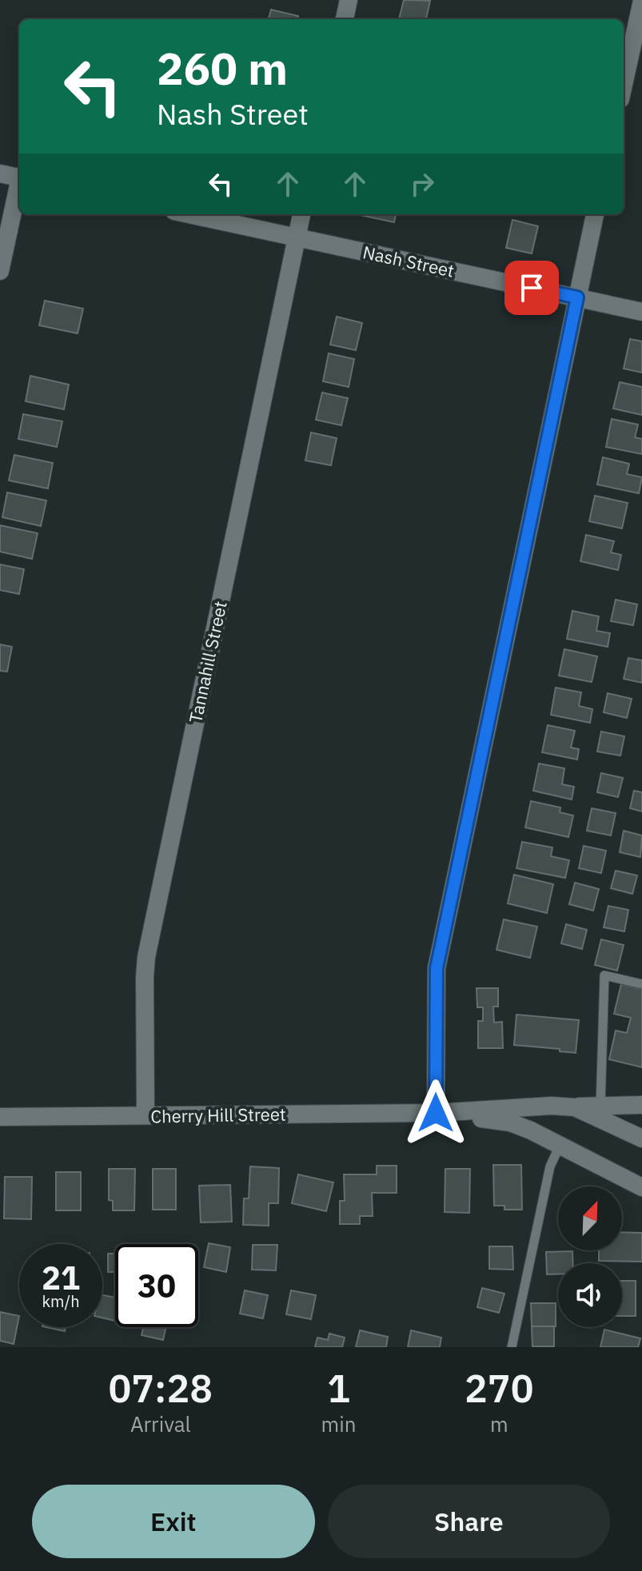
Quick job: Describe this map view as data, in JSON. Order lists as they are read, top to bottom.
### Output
{
  "streets": {
    "street": ["Nash Street", "Tannahill Street", "Cherry Hill Street"]
  },
  "crossings": [
    ["Nash Street", "Tannahill Street"],
    ["Tannahill Street", "Cherry Hill Street"]
  ],
  "north": "top right",
  "page": {
    "turn": ["260 m", "Nash Street"],
    "speed": "21 km/h",
    "limit": "30",
    "eta": [
      "07:28",
      "Arrival",
      "1",
      "min",
      "270",
      "m"
    ],
    "buttons": ["Exit", "Share"]
  }
}
